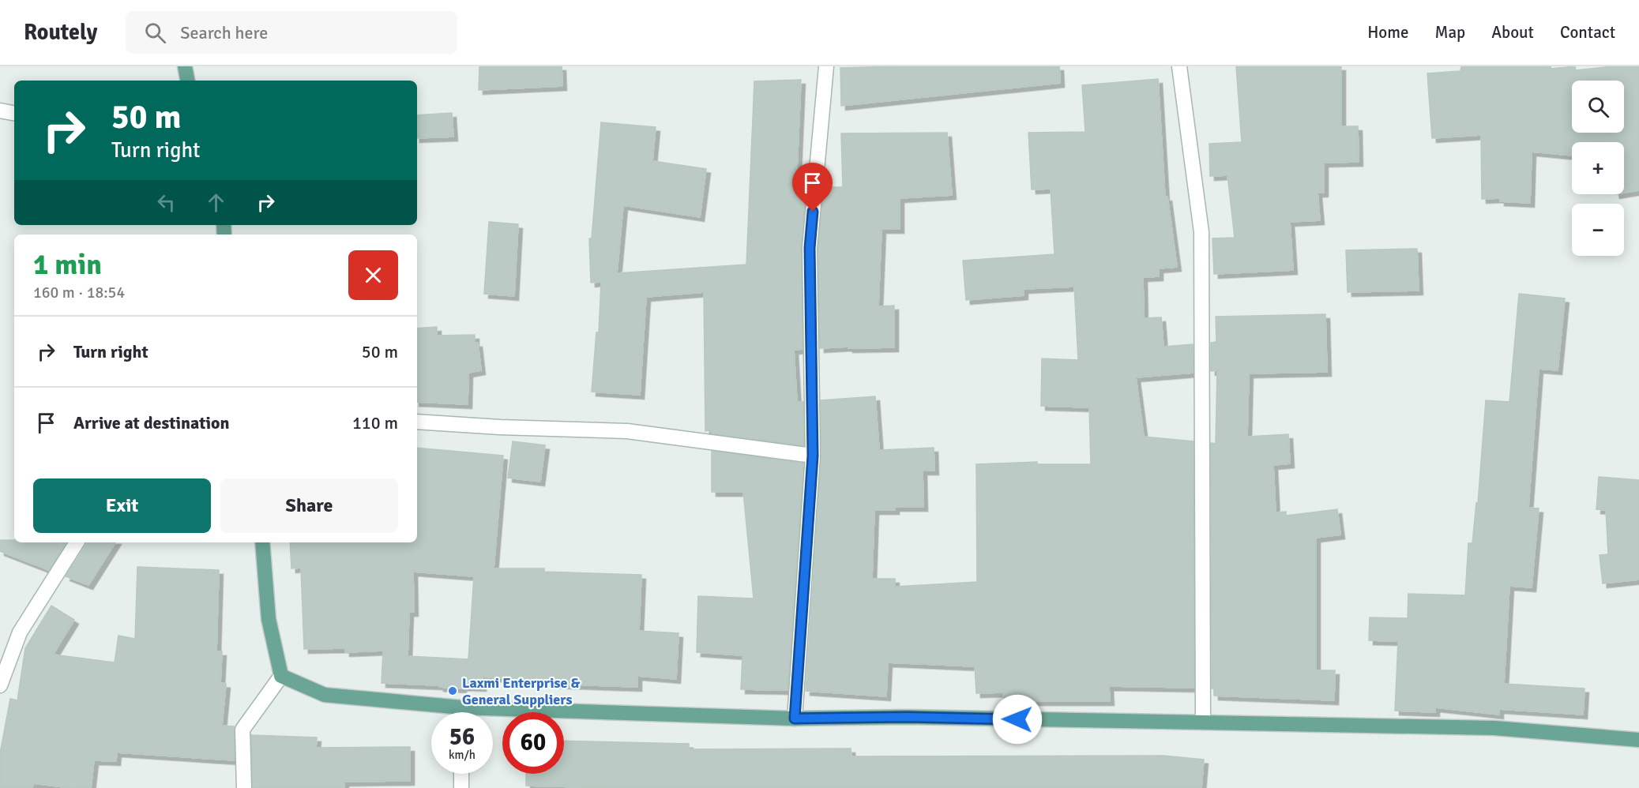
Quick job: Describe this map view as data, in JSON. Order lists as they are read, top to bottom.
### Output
{
  "places": ["Laxmi Enterprise & General Suppliers"],
  "page": {
    "header": "Routely",
    "search": "Search here",
    "nav": [
      "Home",
      "Map",
      "About",
      "Contact"
    ],
    "map_buttons": ["+", "−"],
    "turn": ["50 m", "Turn right"],
    "heading": ["1 min", "160 m · 18:54"],
    "list": [
      {
        "name": "Turn right",
        "value": "50 m"
      },
      {
        "name": "Arrive at destination",
        "value": "110 m"
      }
    ],
    "buttons": ["Exit", "Share"],
    "speed": "56 km/h",
    "limit": "60"
  }
}
